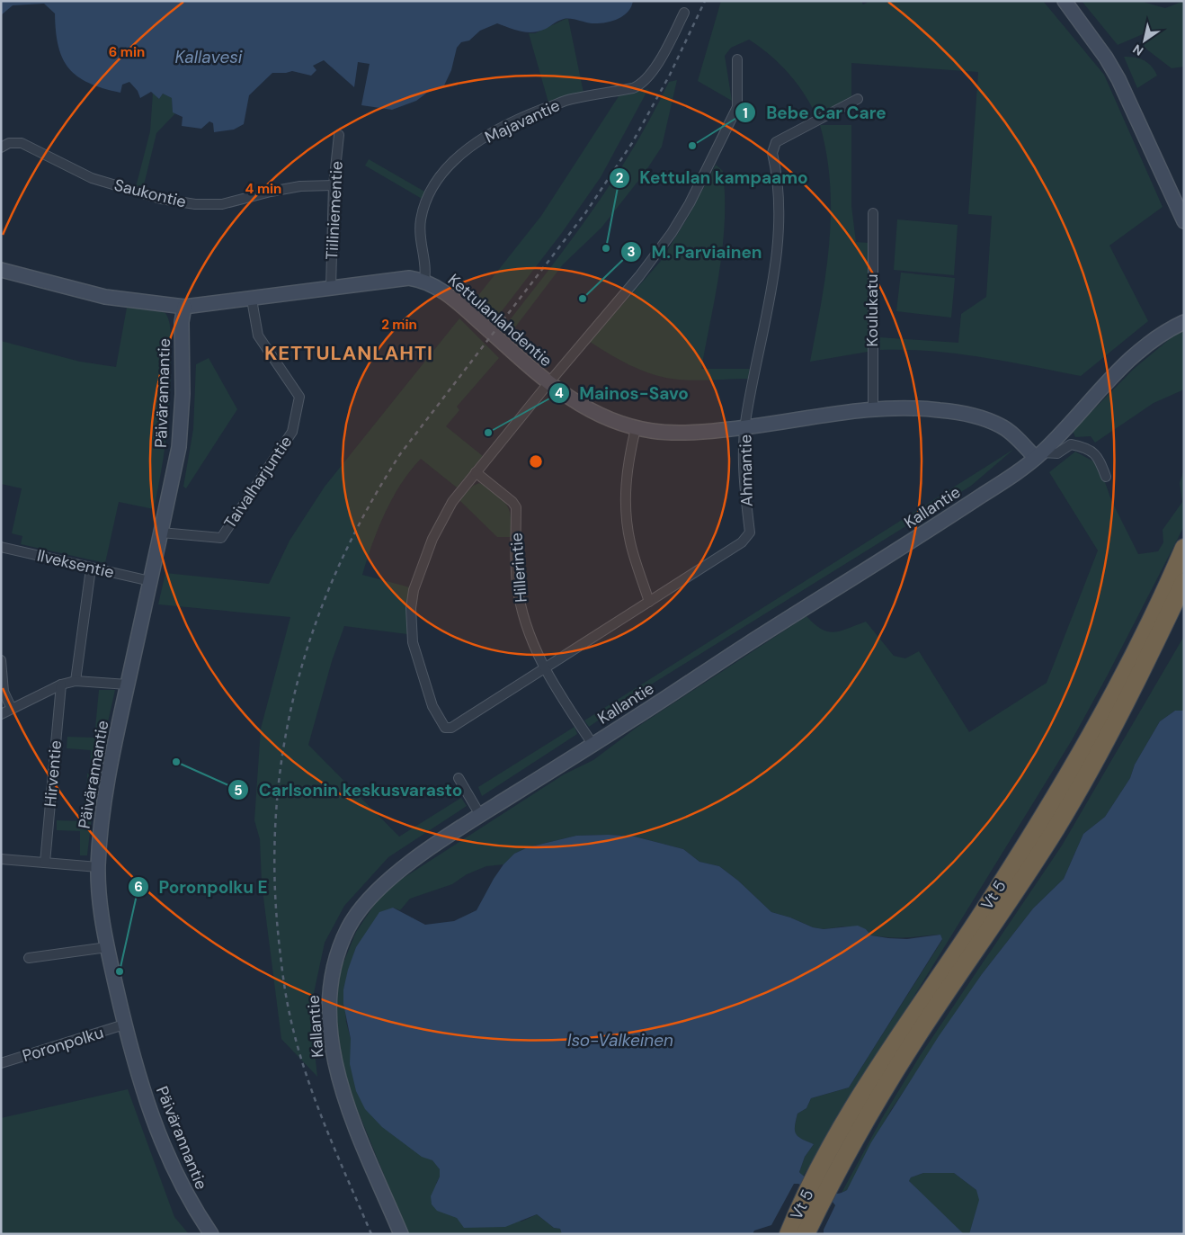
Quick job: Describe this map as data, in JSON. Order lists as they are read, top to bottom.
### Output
{
  "streets": {
    "highway": ["Vt 5"],
    "street": [
      "Majavantie",
      "Saukontie",
      "Tiiliniementie",
      "Koulukatu",
      "Kettulanlahdentie",
      "Päivärannantie",
      "Ahmantie",
      "Taivalharjuntie",
      "Kallantie",
      "Ilveksentie",
      "Hillerintie",
      "Hirventie",
      "Poronpolku"
    ]
  },
  "crossings": [
    ["Majavantie", "Kettulanlahdentie"],
    ["Saukontie", "Tiiliniementie"],
    ["Tiiliniementie", "Kettulanlahdentie"],
    ["Koulukatu", "Kettulanlahdentie"],
    ["Kettulanlahdentie", "Päivärannantie"],
    ["Kettulanlahdentie", "Ahmantie"],
    ["Kettulanlahdentie", "Taivalharjuntie"],
    ["Kettulanlahdentie", "Kallantie"],
    ["Päivärannantie", "Taivalharjuntie"],
    ["Päivärannantie", "Ilveksentie"],
    ["Päivärannantie", "Poronpolku"],
    ["Ahmantie", "Hillerintie"],
    ["Kallantie", "Hillerintie"]
  ],
  "districts": ["KETTULANLAHTI"],
  "water": ["Kallavesi", "Iso-Valkeinen"],
  "places": [
    "Bebe Car Care",
    "Kettulan kampaamo",
    "M. Parviainen",
    "Mainos-Savo",
    "Carlsonin keskusvarasto",
    "Poronpolku E"
  ],
  "north": "bottom left",
  "rings": ["6 min", "4 min", "2 min"]
}
